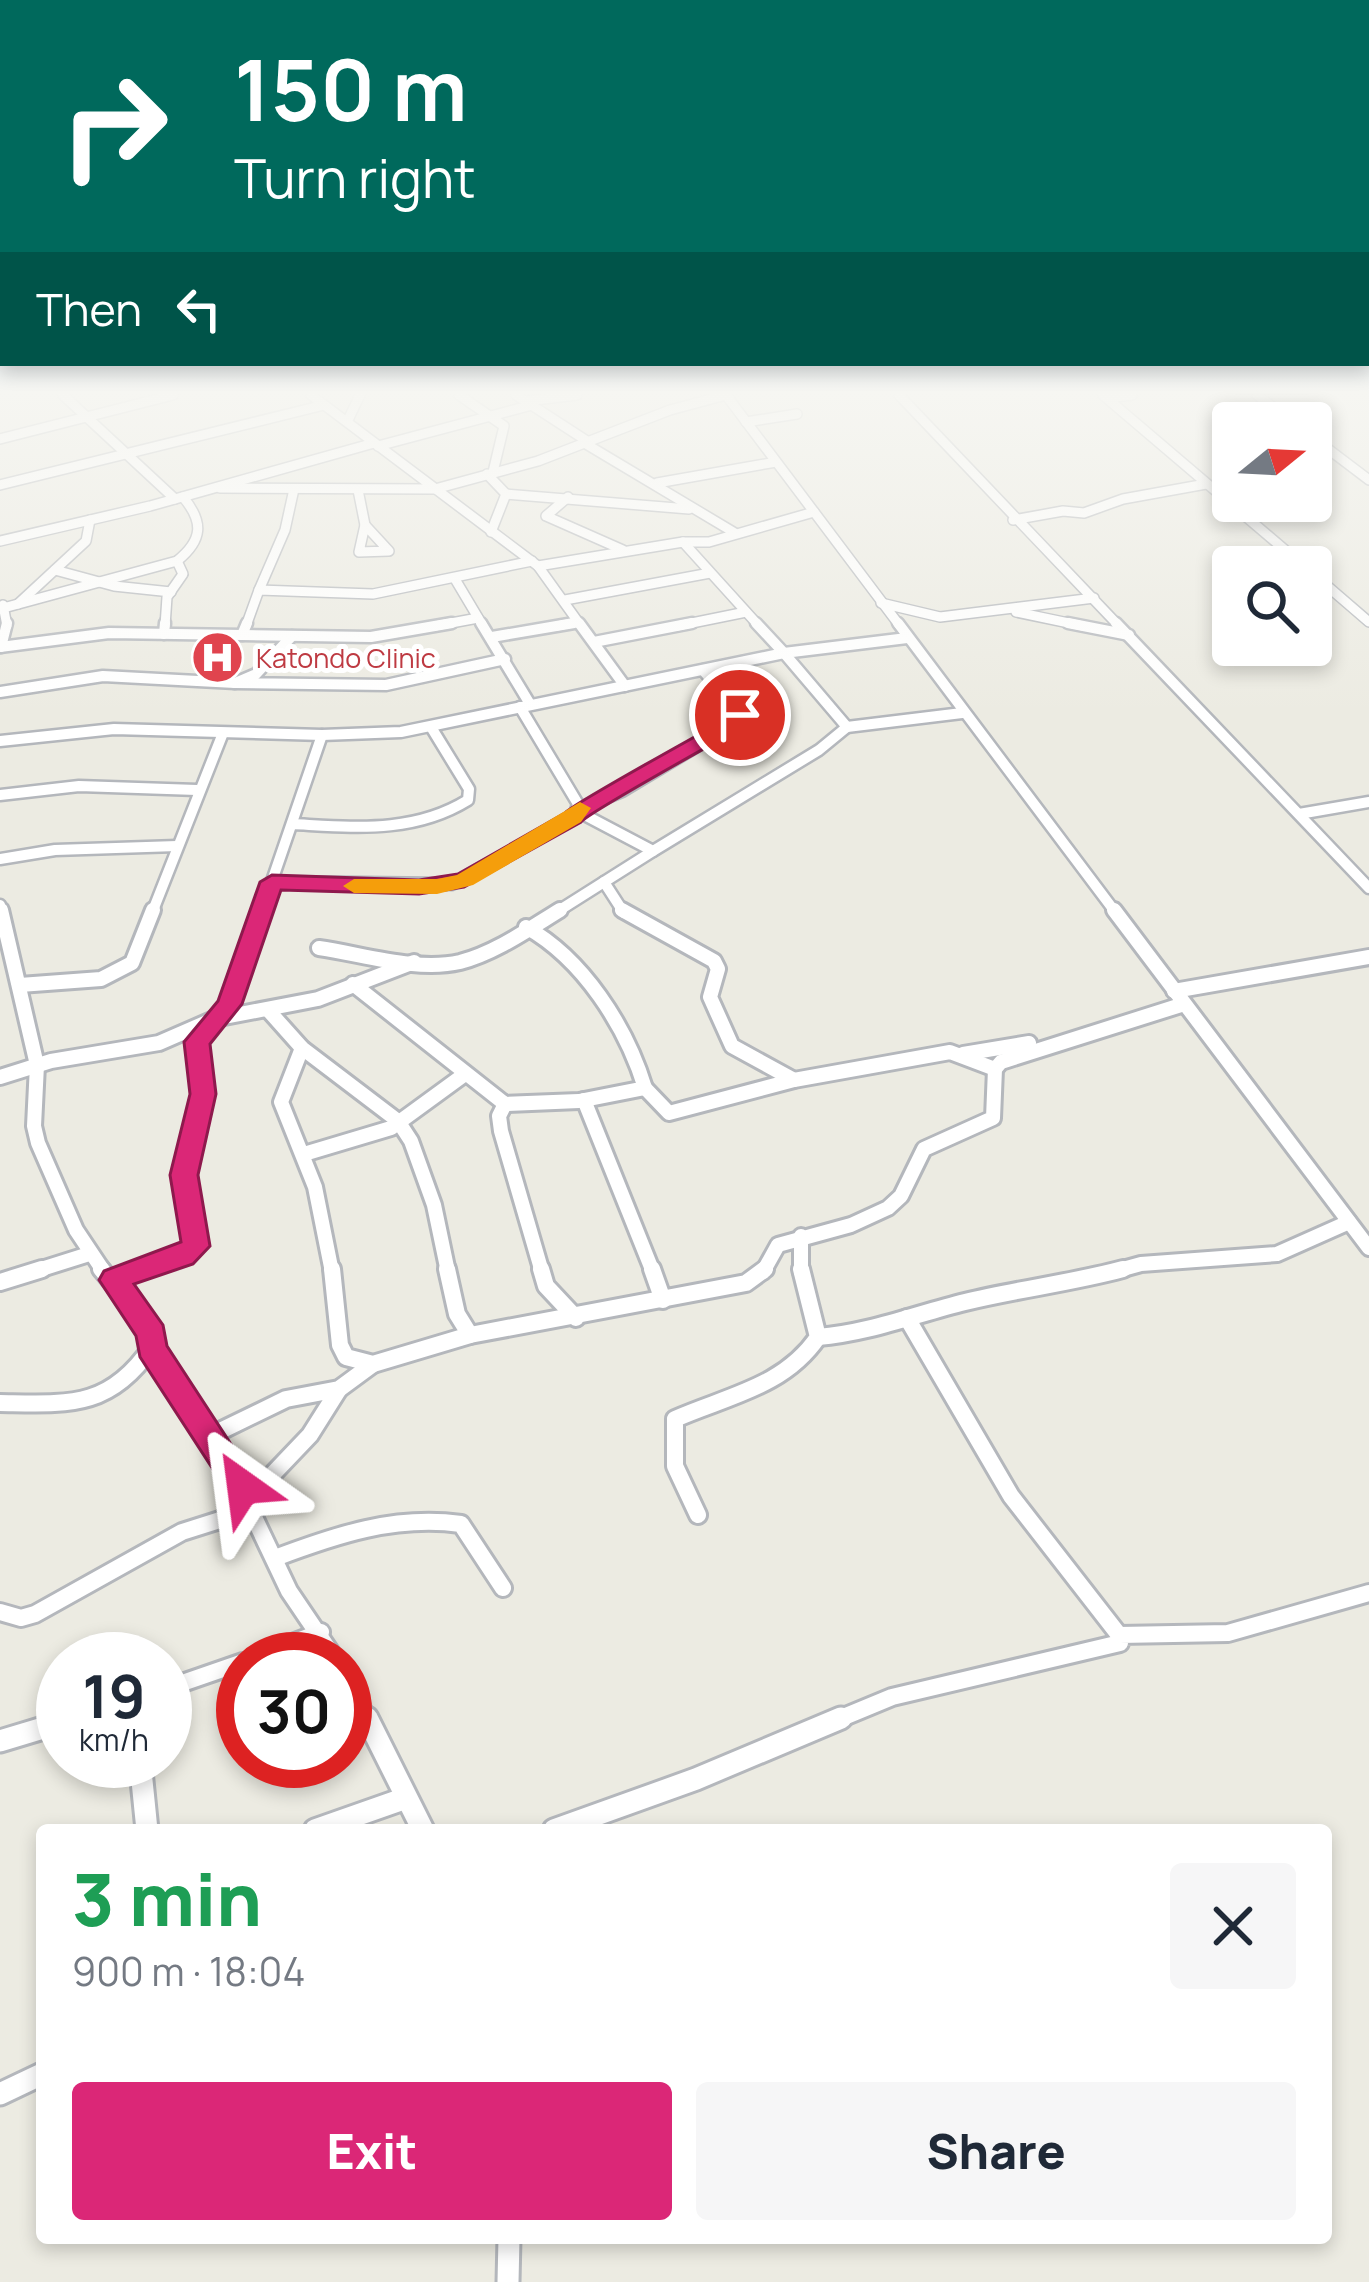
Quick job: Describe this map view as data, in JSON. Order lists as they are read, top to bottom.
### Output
{
  "places": {
    "hospital": ["Katondo Clinic"]
  },
  "north": "right",
  "page": {
    "turn": ["150 m", "Turn right"],
    "then": "Then",
    "speed": "19 km/h",
    "limit": "30",
    "heading": ["3 min", "900 m · 18:04"],
    "buttons": ["Exit", "Share"]
  }
}
